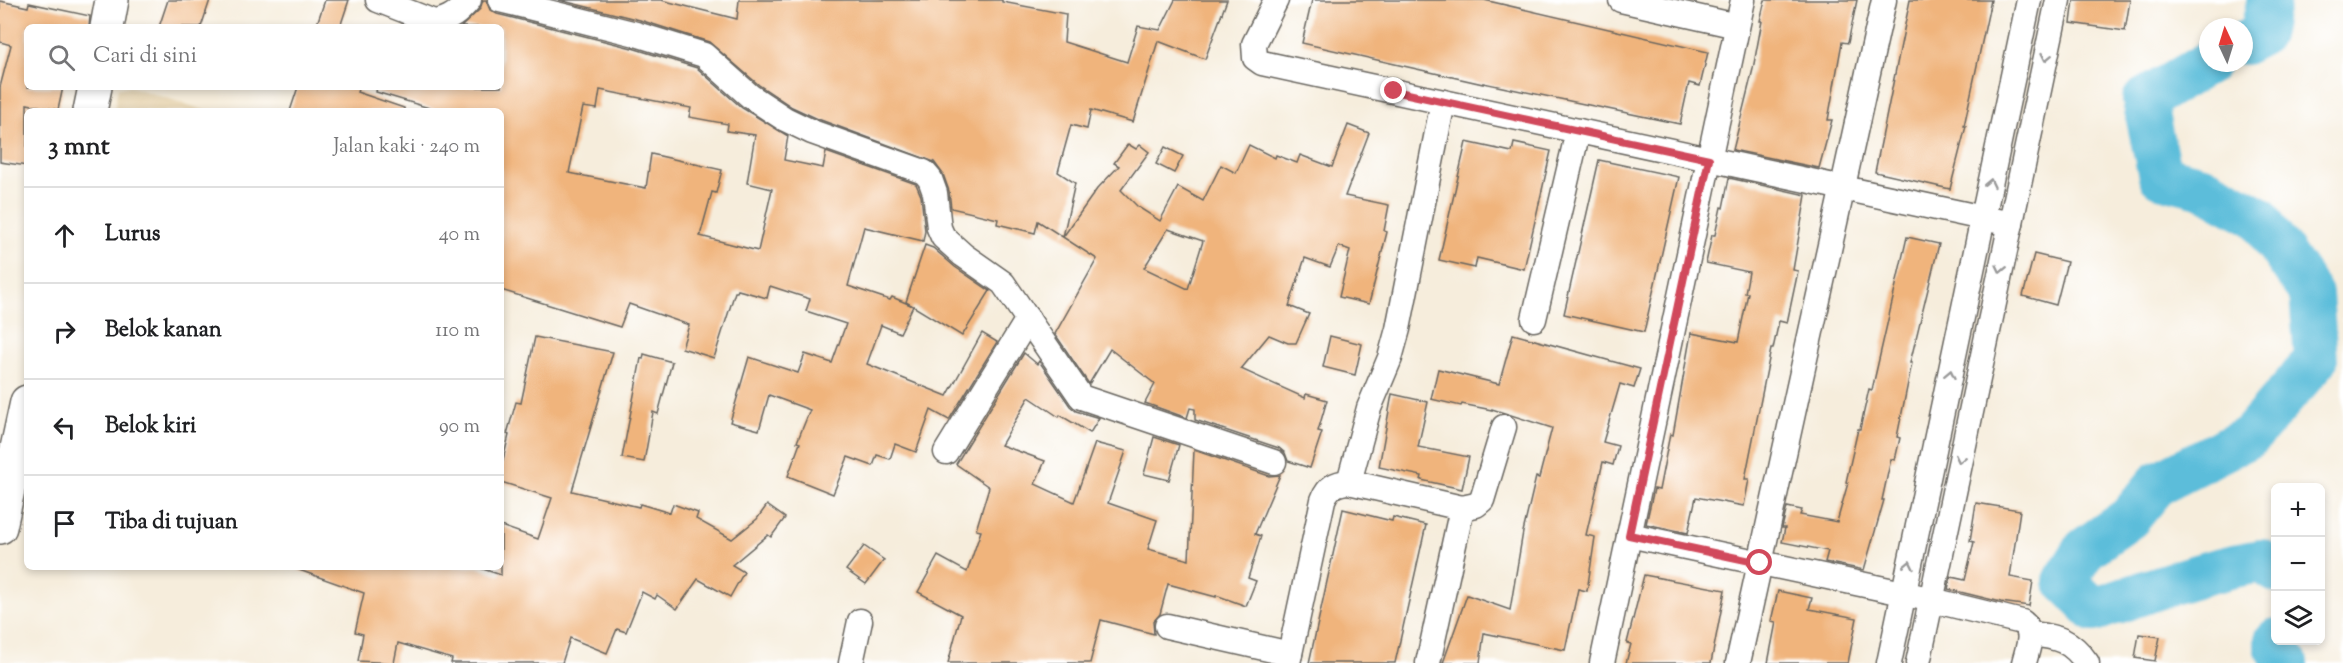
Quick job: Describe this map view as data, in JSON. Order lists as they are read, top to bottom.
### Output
{
  "north": "top",
  "page": {
    "search": "Cari di sini",
    "heading": ["3 mnt", "Jalan kaki · 240 m"],
    "list": [
      ["Lurus", "40 m"],
      ["Belok kanan", "110 m"],
      ["Belok kiri", "90 m"],
      "Tiba di tujuan"
    ],
    "map_buttons": ["+", "−"]
  }
}
